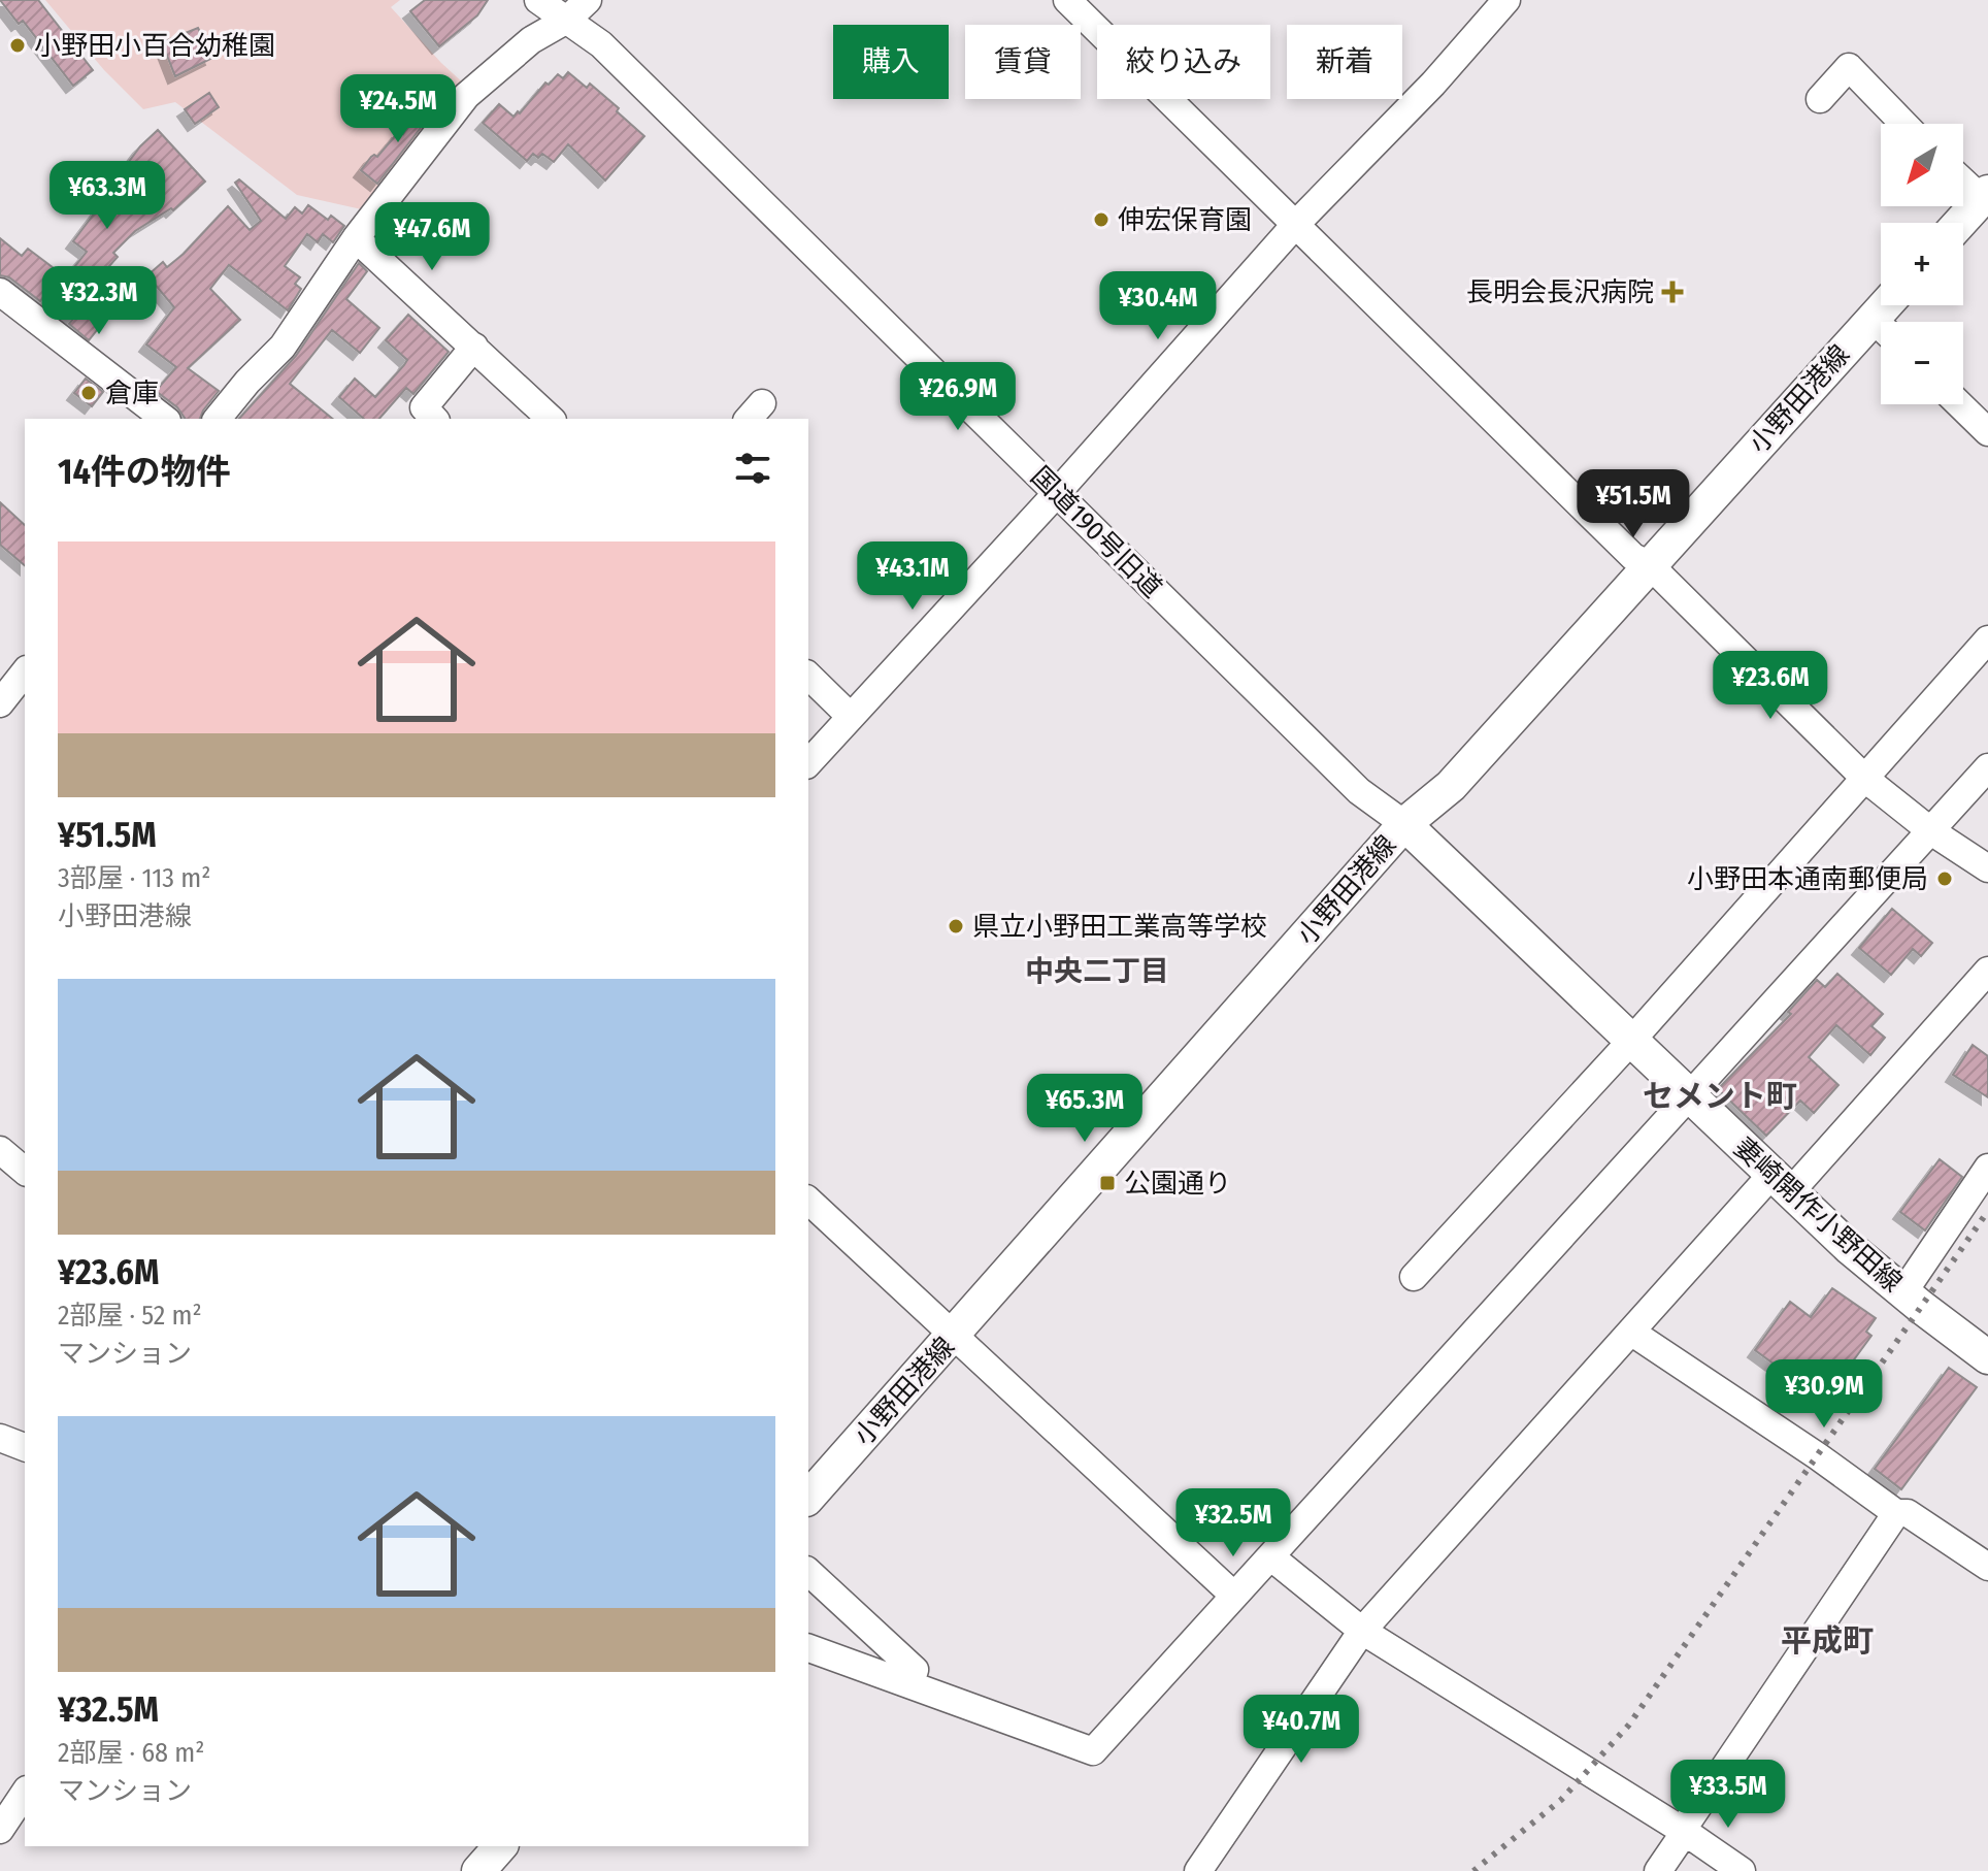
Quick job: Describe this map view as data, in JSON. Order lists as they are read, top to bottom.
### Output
{
  "streets": {
    "main road": ["小野田港線", "妻崎開作小野田線"],
    "street": ["国道190号旧道"]
  },
  "crossings": [
    ["小野田港線", "国道190号旧道"],
    ["小野田港線", "妻崎開作小野田線"],
    ["国道190号旧道", "妻崎開作小野田線"]
  ],
  "districts": ["中央二丁目", "セメント町", "平成町"],
  "places": {
    "other": [
      "小野田小百合幼稚園",
      "伸宏保育園",
      "倉庫",
      "小野田本通南郵便局",
      "県立小野田工業高等学校"
    ],
    "health": ["長明会長沢病院"],
    "transit": ["公園通り"]
  },
  "north": "bottom left",
  "page": {
    "chip": [
      "購入",
      "賃貸",
      "絞り込み",
      "新着"
    ],
    "price": [
      "¥24.5M",
      "¥63.3M",
      "¥47.6M",
      "¥32.3M",
      "¥30.4M",
      "¥26.9M",
      "¥51.5M",
      "¥43.1M",
      "¥23.6M",
      "¥65.3M",
      "¥30.9M",
      "¥32.5M",
      "¥40.7M",
      "¥33.5M"
    ],
    "map_buttons": ["+", "−"],
    "heading": "14件の物件",
    "list": [
      {
        "name": "¥51.5M",
        "note": "3部屋 · 113 m² · 小野田港線"
      },
      {
        "name": "¥23.6M",
        "note": "2部屋 · 52 m² · マンション"
      },
      {
        "name": "¥32.5M",
        "note": "2部屋 · 68 m² · マンション"
      }
    ]
  }
}
